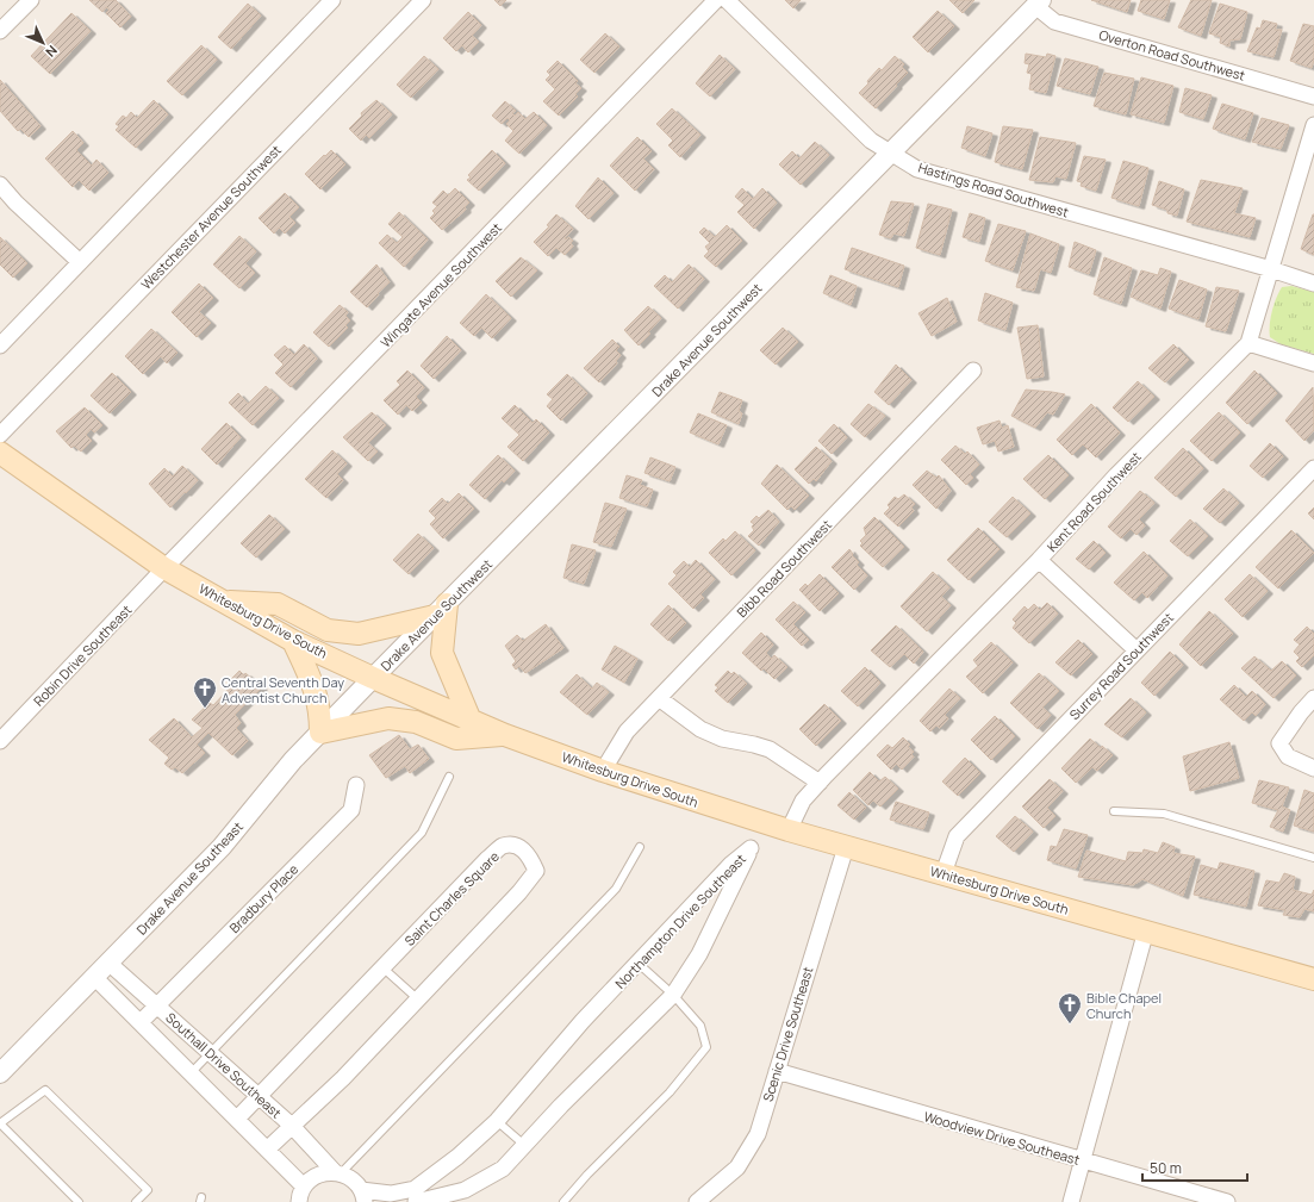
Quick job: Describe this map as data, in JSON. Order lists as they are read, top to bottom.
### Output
{
  "streets": {
    "main road": ["Whitesburg Drive South"],
    "street": [
      "Overton Road Southwest",
      "Hastings Road Southwest",
      "Westchester Avenue Southwest",
      "Wingate Avenue Southwest",
      "Drake Avenue Southwest",
      "Kent Road Southwest",
      "Bibb Road Southwest",
      "Robin Drive Southeast",
      "Surrey Road Southwest",
      "Drake Avenue Southeast",
      "Bradbury Place",
      "Saint Charles Square",
      "Northampton Drive Southeast",
      "Scenic Drive Southeast",
      "Southall Drive Southeast",
      "Woodview Drive Southeast"
    ]
  },
  "crossings": [
    ["Overton Road Southwest", "Drake Avenue Southwest"],
    ["Hastings Road Southwest", "Drake Avenue Southwest"],
    ["Hastings Road Southwest", "Kent Road Southwest"],
    ["Wingate Avenue Southwest", "Whitesburg Drive South"],
    ["Wingate Avenue Southwest", "Robin Drive Southeast"],
    ["Drake Avenue Southwest", "Whitesburg Drive South"],
    ["Drake Avenue Southwest", "Drake Avenue Southeast"],
    ["Kent Road Southwest", "Whitesburg Drive South"],
    ["Bibb Road Southwest", "Whitesburg Drive South"],
    ["Whitesburg Drive South", "Robin Drive Southeast"],
    ["Whitesburg Drive South", "Surrey Road Southwest"],
    ["Whitesburg Drive South", "Drake Avenue Southeast"],
    ["Whitesburg Drive South", "Scenic Drive Southeast"],
    ["Drake Avenue Southeast", "Southall Drive Southeast"],
    ["Bradbury Place", "Southall Drive Southeast"],
    ["Saint Charles Square", "Southall Drive Southeast"],
    ["Northampton Drive Southeast", "Southall Drive Southeast"],
    ["Scenic Drive Southeast", "Woodview Drive Southeast"]
  ],
  "places": {
    "church": ["Central Seventh Day Adventist Church", "Bible Chapel Church"]
  },
  "scale_bar": "50 m",
  "north": "bottom right"
}
